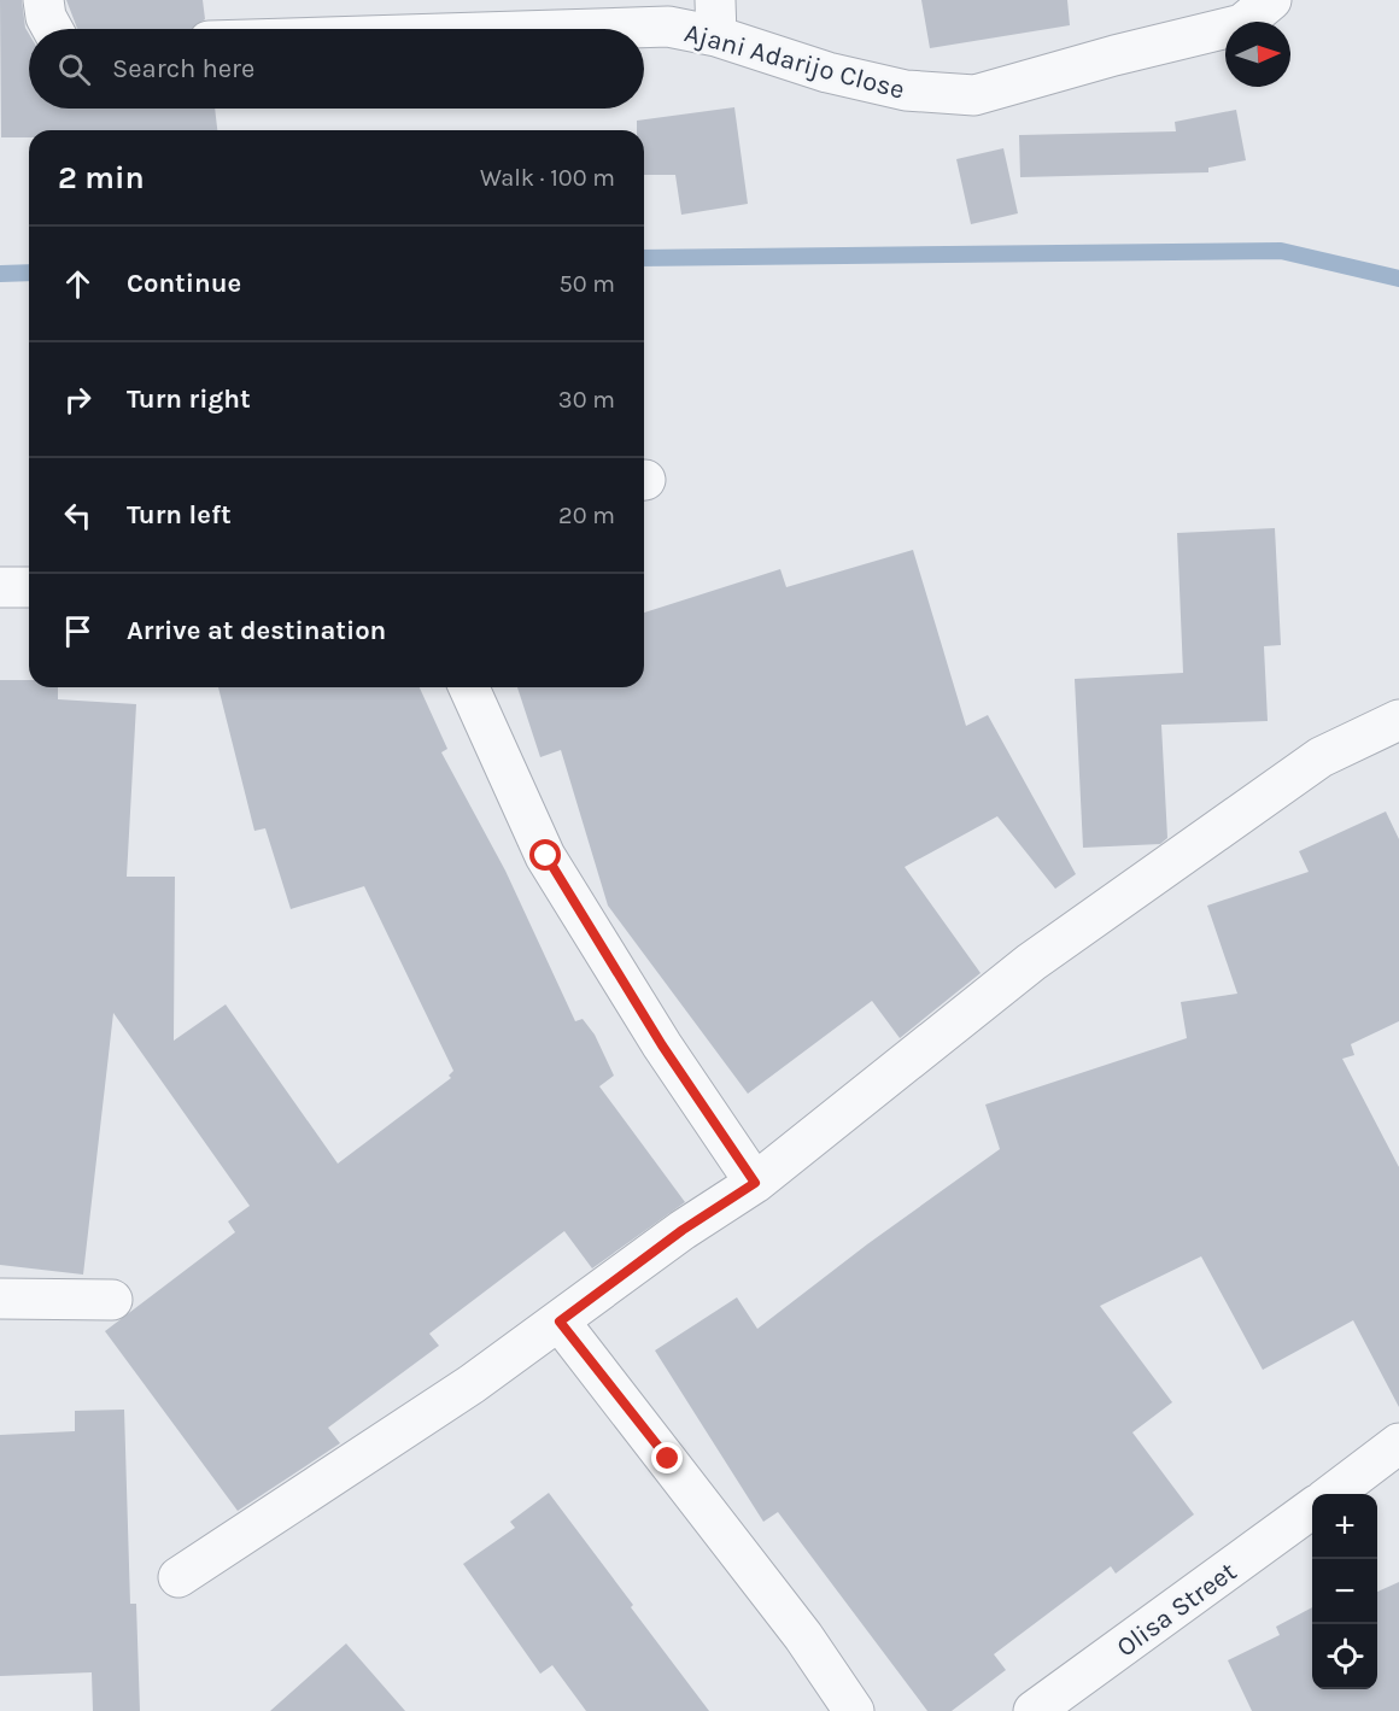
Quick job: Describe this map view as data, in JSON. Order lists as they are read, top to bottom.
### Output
{
  "streets": {
    "street": ["Ajani Adarijo Close", "Olisa Street"]
  },
  "north": "right",
  "page": {
    "search": "Search here",
    "heading": ["2 min", "Walk · 100 m"],
    "list": [
      ["Continue", "50 m"],
      ["Turn right", "30 m"],
      ["Turn left", "20 m"],
      "Arrive at destination"
    ],
    "map_buttons": ["+", "−"]
  }
}
